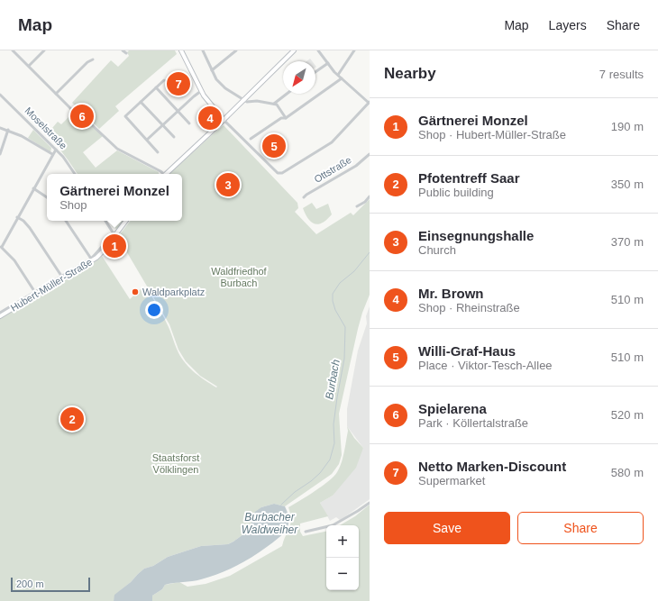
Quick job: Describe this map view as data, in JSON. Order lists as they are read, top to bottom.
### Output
{
  "streets": {
    "main road": ["Hubert-Müller-Straße"],
    "street": ["Moselstraße", "Ottstraße"]
  },
  "water": ["Burbach", "Burbacher Waldweiher"],
  "parks": ["Waldfriedhof Burbach", "Staatsforst Völklingen"],
  "places": ["Waldparkplatz"],
  "scale_bar": "200 m",
  "north": "bottom left",
  "page": {
    "header": "Map",
    "nav": ["Map", "Layers", "Share"],
    "heading": ["Nearby", "7 results"],
    "pins": [
      "7",
      "6",
      "4",
      "5",
      "3",
      "1",
      "2"
    ],
    "list": [
      {
        "mark": "1",
        "name": "Gärtnerei Monzel",
        "note": "Shop · Hubert-Müller-Straße",
        "value": "190 m"
      },
      {
        "mark": "2",
        "name": "Pfotentreff Saar",
        "note": "Public building",
        "value": "350 m"
      },
      {
        "mark": "3",
        "name": "Einsegnungshalle",
        "note": "Church",
        "value": "370 m"
      },
      {
        "mark": "4",
        "name": "Mr. Brown",
        "note": "Shop · Rheinstraße",
        "value": "510 m"
      },
      {
        "mark": "5",
        "name": "Willi-Graf-Haus",
        "note": "Place · Viktor-Tesch-Allee",
        "value": "510 m"
      },
      {
        "mark": "6",
        "name": "Spielarena",
        "note": "Park · Köllertalstraße",
        "value": "520 m"
      },
      {
        "mark": "7",
        "name": "Netto Marken-Discount",
        "note": "Supermarket",
        "value": "580 m"
      }
    ],
    "popup": ["Gärtnerei Monzel", "Shop"],
    "buttons": ["Save", "Share"],
    "map_buttons": ["+", "−"],
    "scale": "200 m"
  }
}
